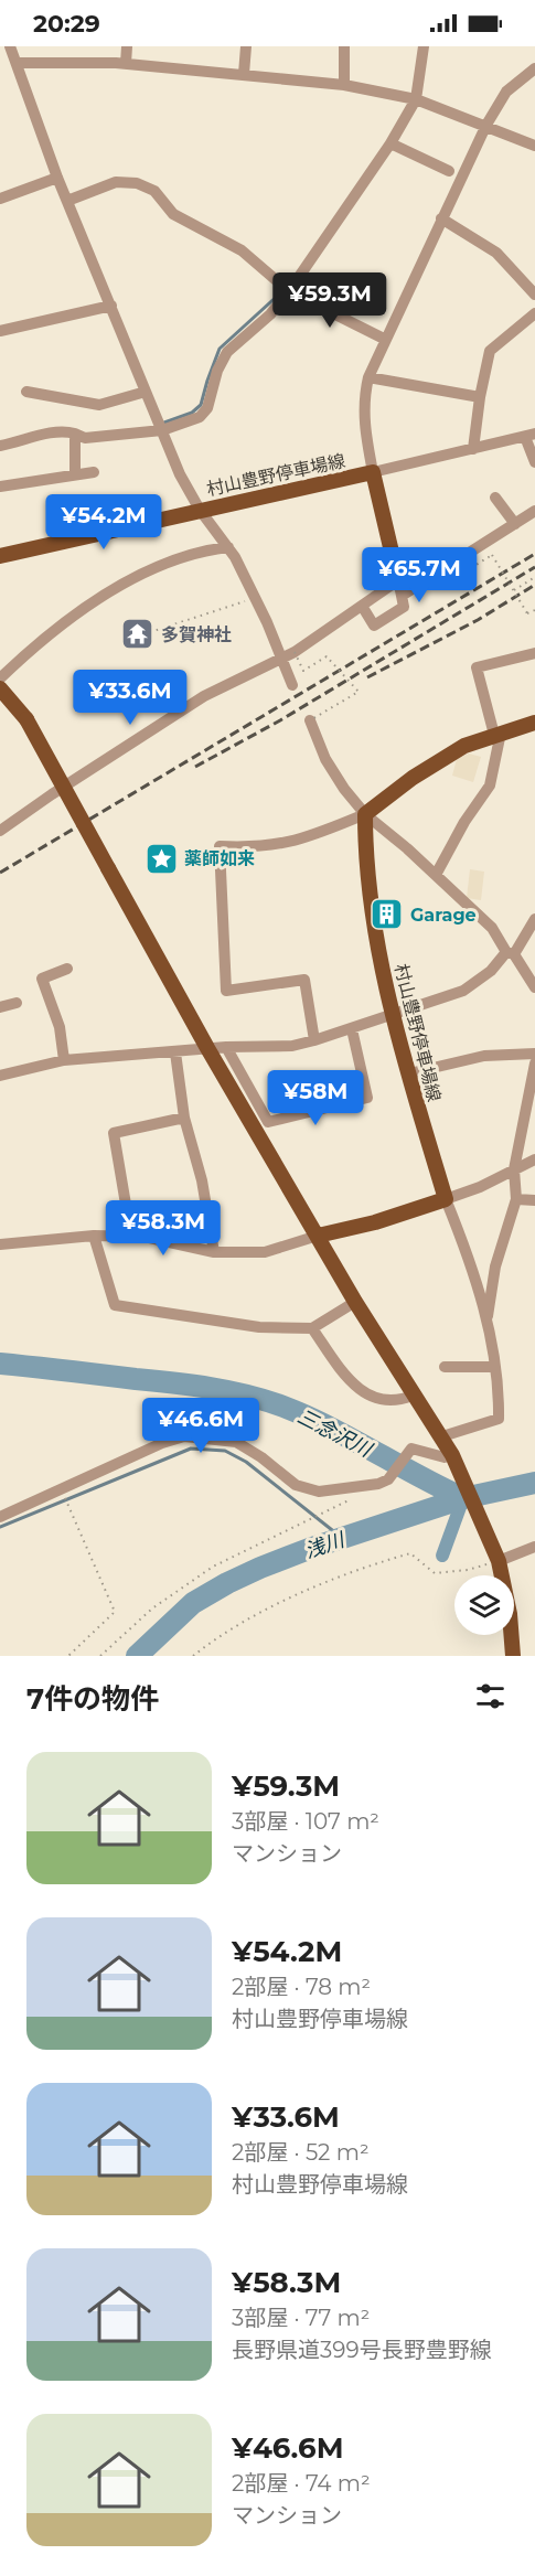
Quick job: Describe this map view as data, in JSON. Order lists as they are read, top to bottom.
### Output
{
  "streets": {
    "main road": ["村山豊野停車場線"]
  },
  "water": ["三念沢川", "浅川"],
  "places": {
    "temple": ["多賀神社"],
    "place": ["薬師如来"],
    "building": ["Garage"]
  },
  "page": {
    "status": "20:29",
    "price": [
      "¥59.3M",
      "¥54.2M",
      "¥65.7M",
      "¥33.6M",
      "¥58M",
      "¥58.3M",
      "¥46.6M"
    ],
    "heading": "7件の物件",
    "list": [
      {
        "name": "¥59.3M",
        "note": "3部屋 · 107 m² · マンション"
      },
      {
        "name": "¥54.2M",
        "note": "2部屋 · 78 m² · 村山豊野停車場線"
      },
      {
        "name": "¥33.6M",
        "note": "2部屋 · 52 m² · 村山豊野停車場線"
      },
      {
        "name": "¥58.3M",
        "note": "3部屋 · 77 m² · 長野県道399号長野豊野線"
      },
      {
        "name": "¥46.6M",
        "note": "2部屋 · 74 m² · マンション"
      }
    ]
  }
}
